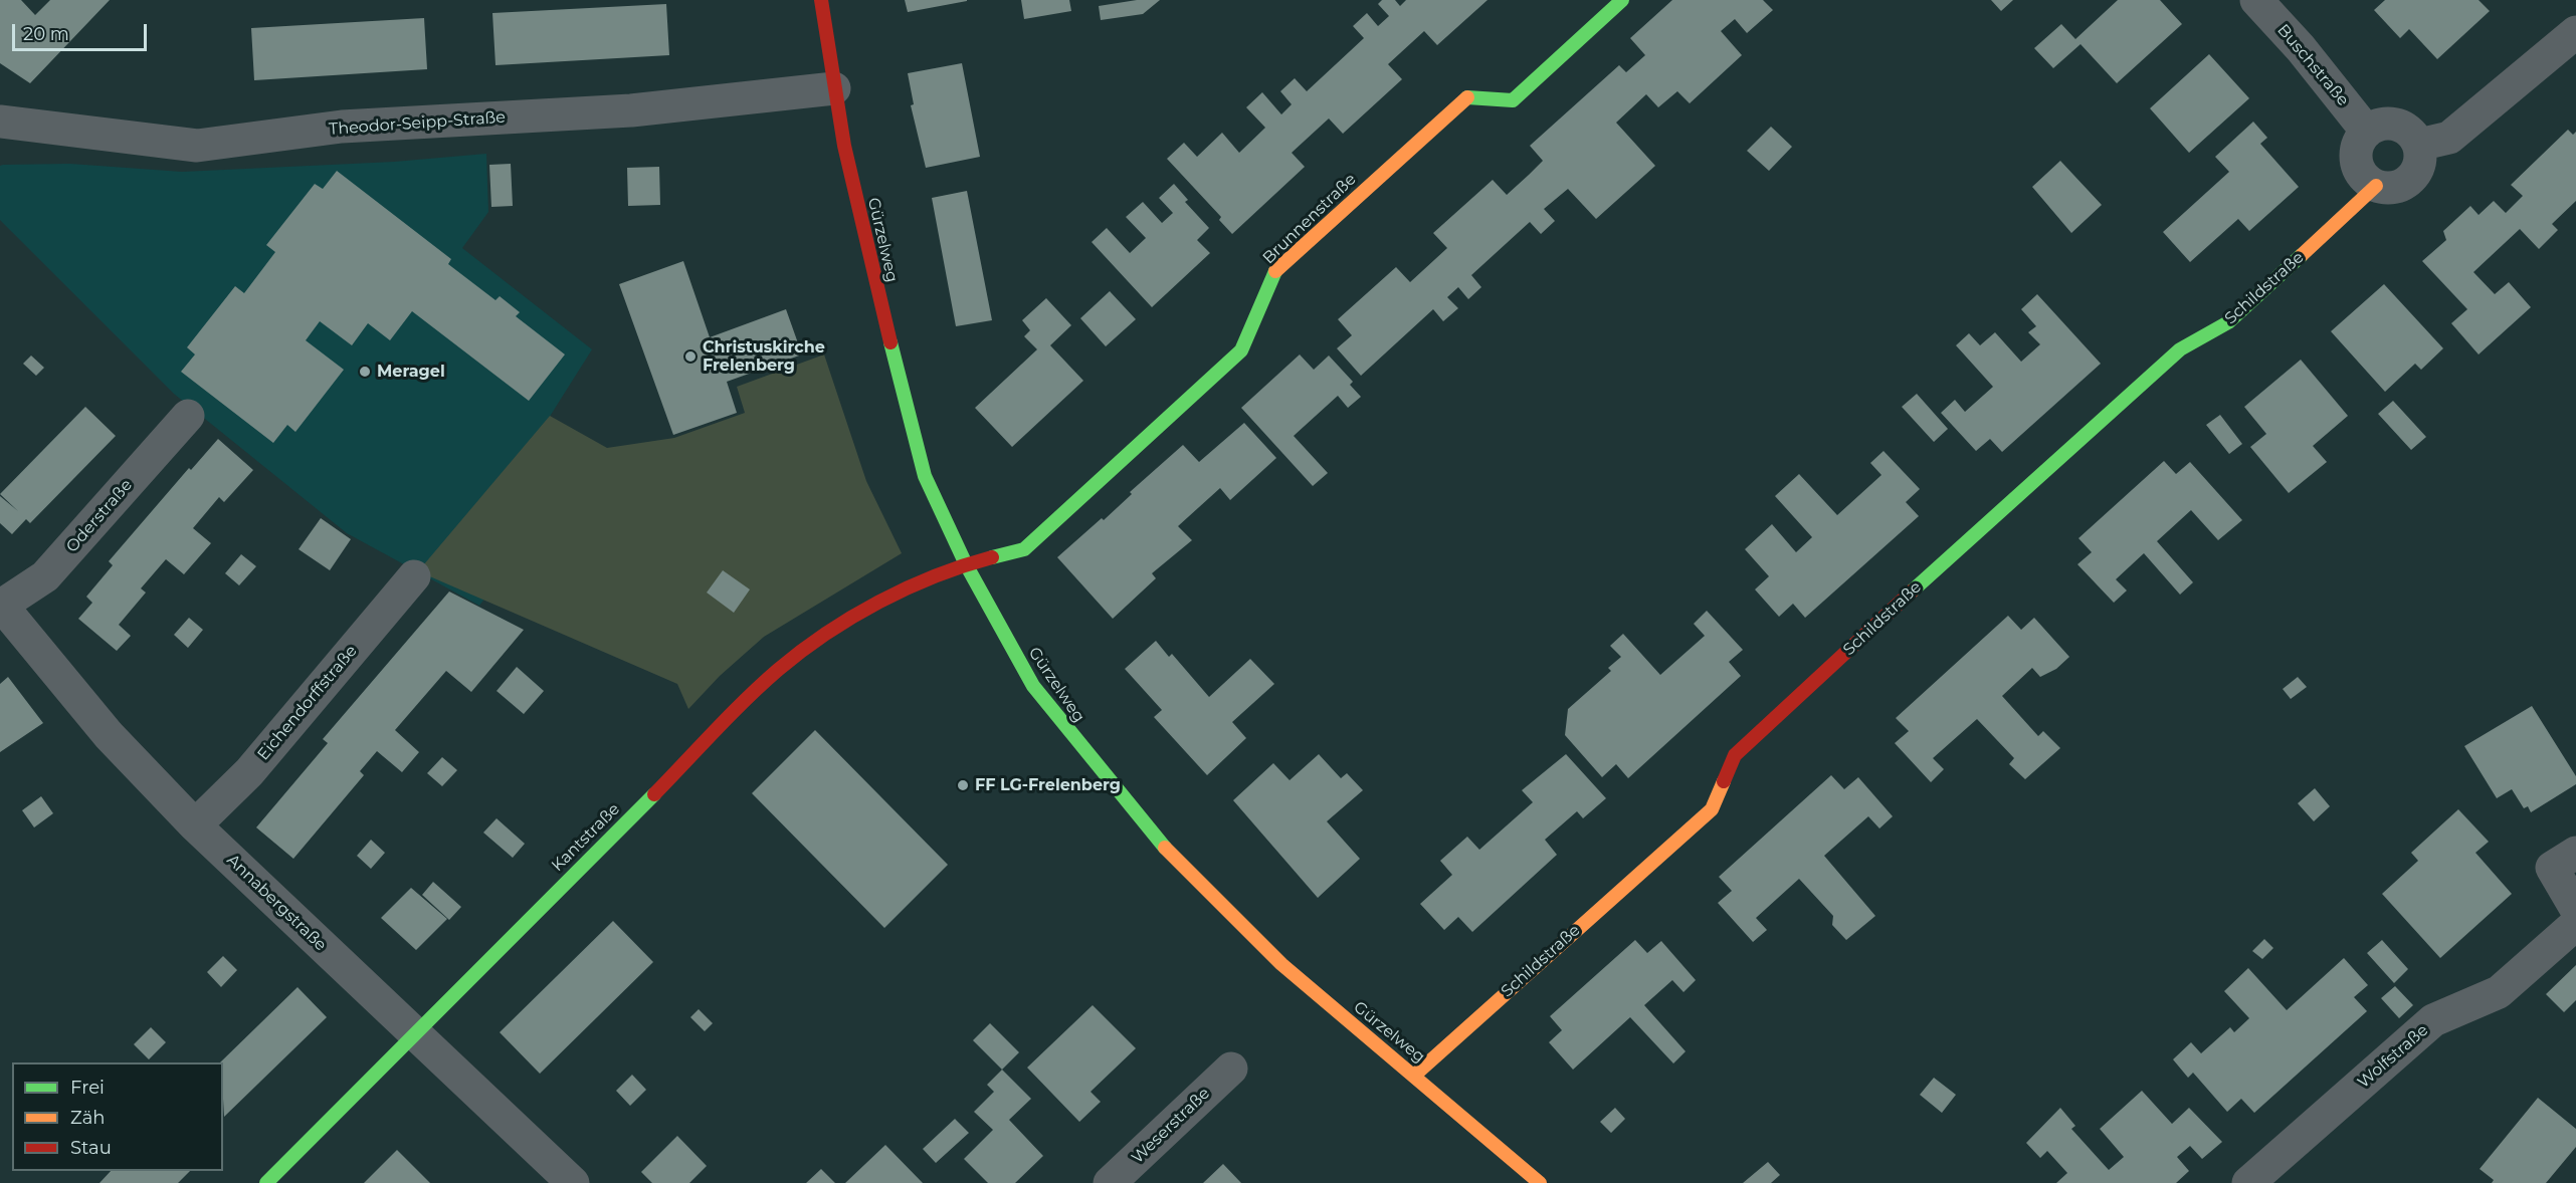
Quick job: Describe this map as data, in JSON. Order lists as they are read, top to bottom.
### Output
{
  "streets": {
    "street": [
      "Buschstraße",
      "Theodor-Seipp-Straße",
      "Brunnenstraße",
      "Gürzelweg",
      "Schildstraße",
      "Oderstraße",
      "Eichendorffstraße",
      "Kantstraße",
      "Annabergstraße",
      "Wolfstraße",
      "Weserstraße"
    ]
  },
  "crossings": [
    ["Buschstraße", "Schildstraße"],
    ["Theodor-Seipp-Straße", "Gürzelweg"],
    ["Brunnenstraße", "Gürzelweg"],
    ["Brunnenstraße", "Kantstraße"],
    ["Gürzelweg", "Schildstraße"],
    ["Gürzelweg", "Kantstraße"],
    ["Oderstraße", "Annabergstraße"],
    ["Eichendorffstraße", "Annabergstraße"],
    ["Kantstraße", "Annabergstraße"]
  ],
  "places": ["Christuskirche Frelenberg", "Meragel", "FF LG-Frelenberg"],
  "legend": ["Frei", "Zäh", "Stau"],
  "scale_bar": "20 m"
}
